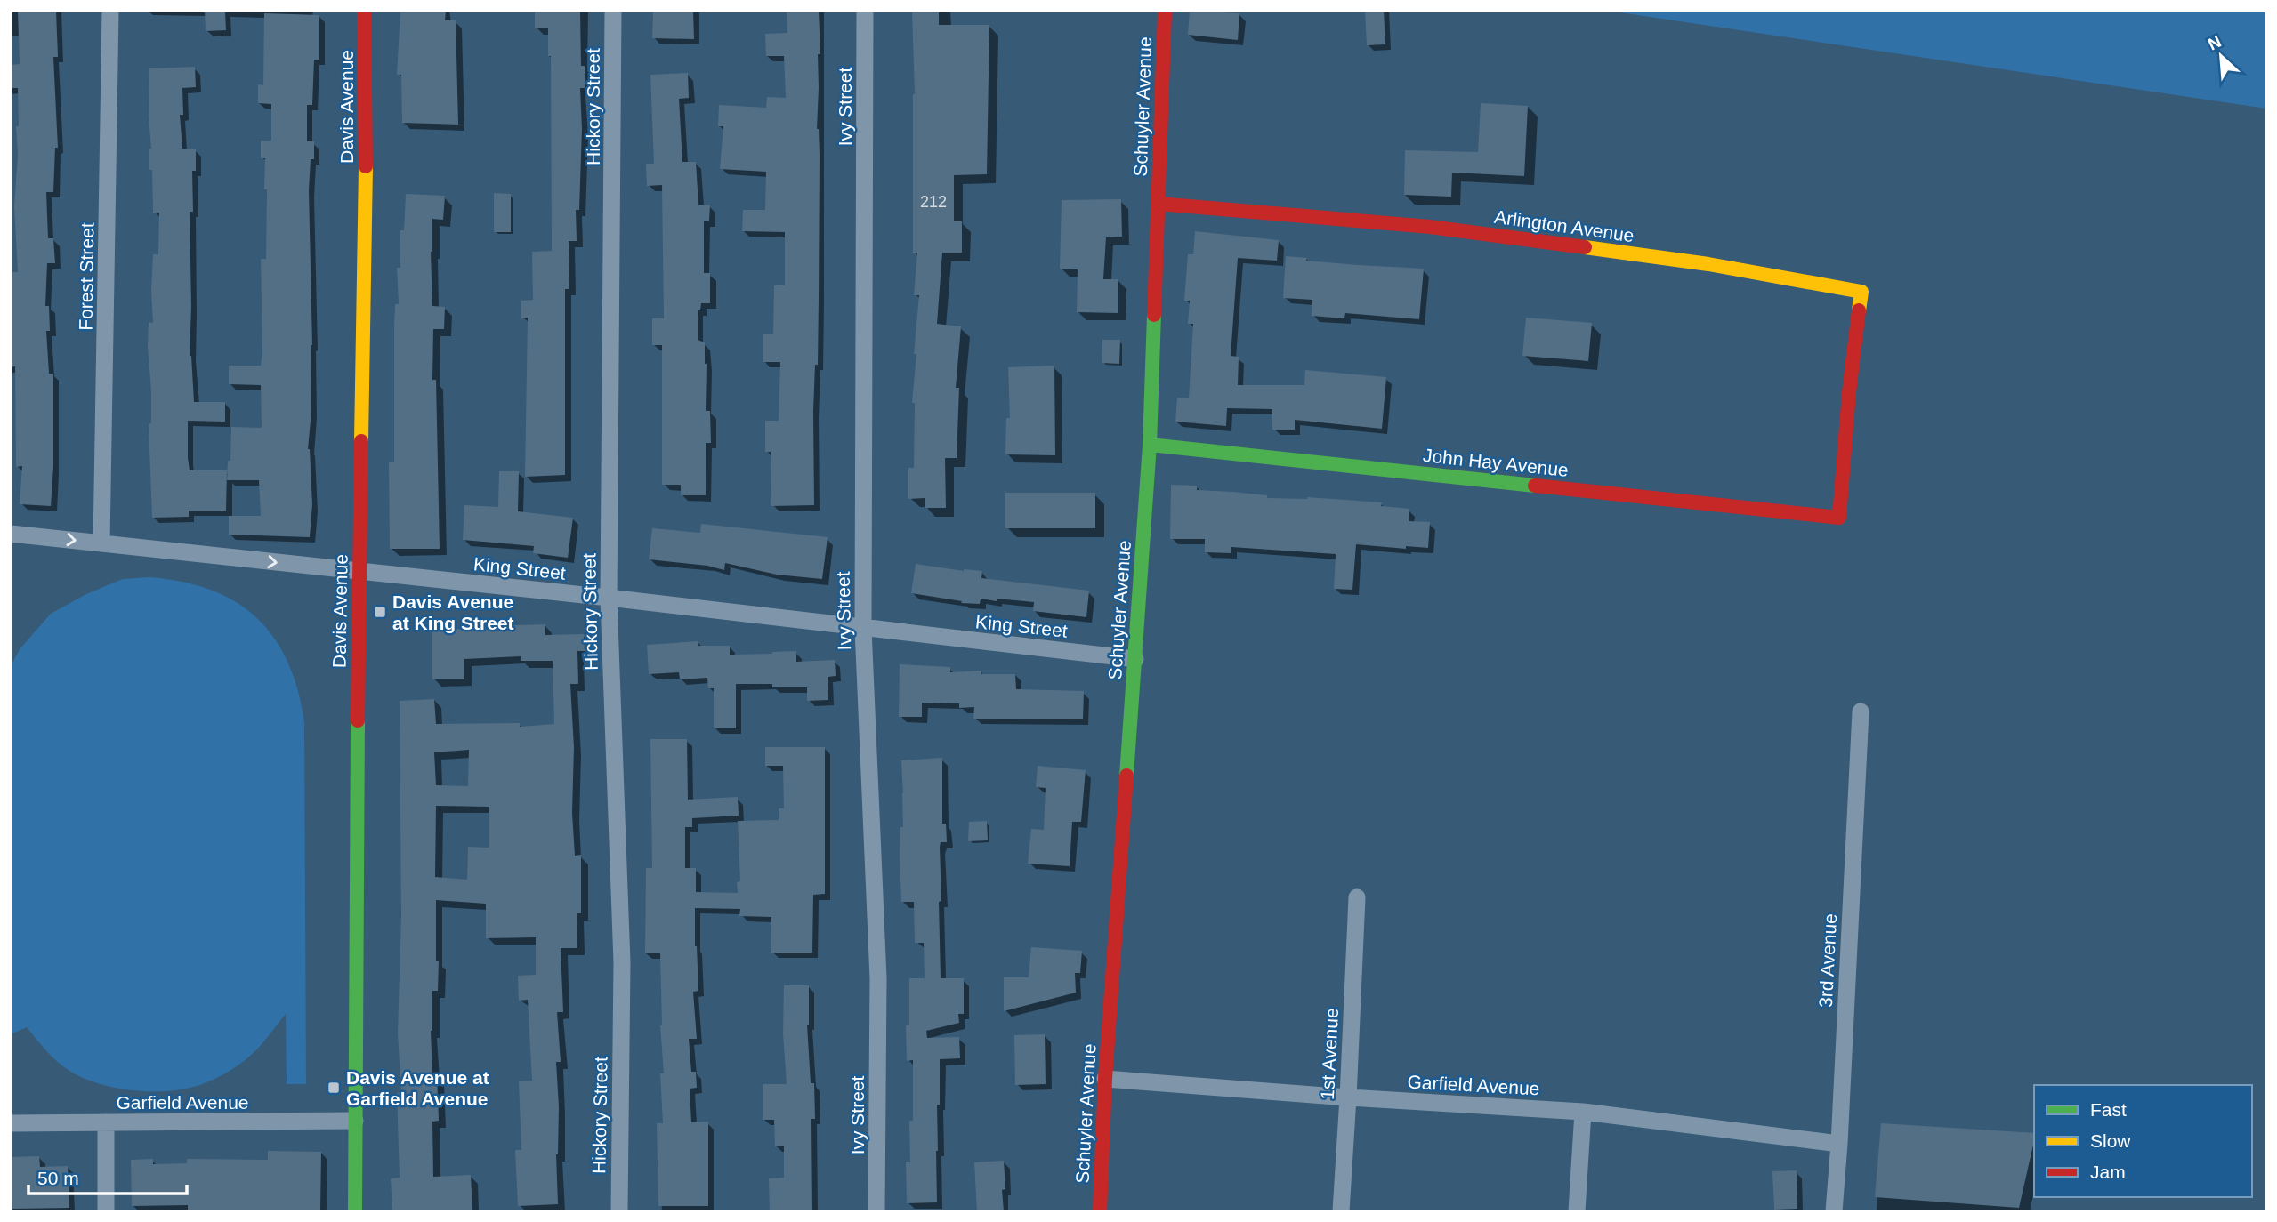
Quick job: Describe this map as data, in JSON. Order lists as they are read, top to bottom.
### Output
{
  "streets": {
    "street": [
      "Davis Avenue",
      "Hickory Street",
      "Ivy Street",
      "Schuyler Avenue",
      "Arlington Avenue",
      "Forest Street",
      "John Hay Avenue",
      "King Street",
      "3rd Avenue",
      "1st Avenue",
      "Garfield Avenue"
    ]
  },
  "crossings": [
    ["Davis Avenue", "King Street"],
    ["Davis Avenue", "Garfield Avenue"],
    ["Hickory Street", "King Street"],
    ["Ivy Street", "King Street"],
    ["Schuyler Avenue", "Arlington Avenue"],
    ["Schuyler Avenue", "John Hay Avenue"],
    ["Schuyler Avenue", "King Street"],
    ["Schuyler Avenue", "Garfield Avenue"],
    ["Arlington Avenue", "John Hay Avenue"],
    ["Forest Street", "King Street"],
    ["3rd Avenue", "Garfield Avenue"],
    ["1st Avenue", "Garfield Avenue"]
  ],
  "places": {
    "transit": ["Davis Avenue at King Street", "Davis Avenue at Garfield Avenue"]
  },
  "house_numbers": ["212"],
  "legend": ["Fast", "Slow", "Jam"],
  "scale_bar": "50 m",
  "north": "top left"
}
